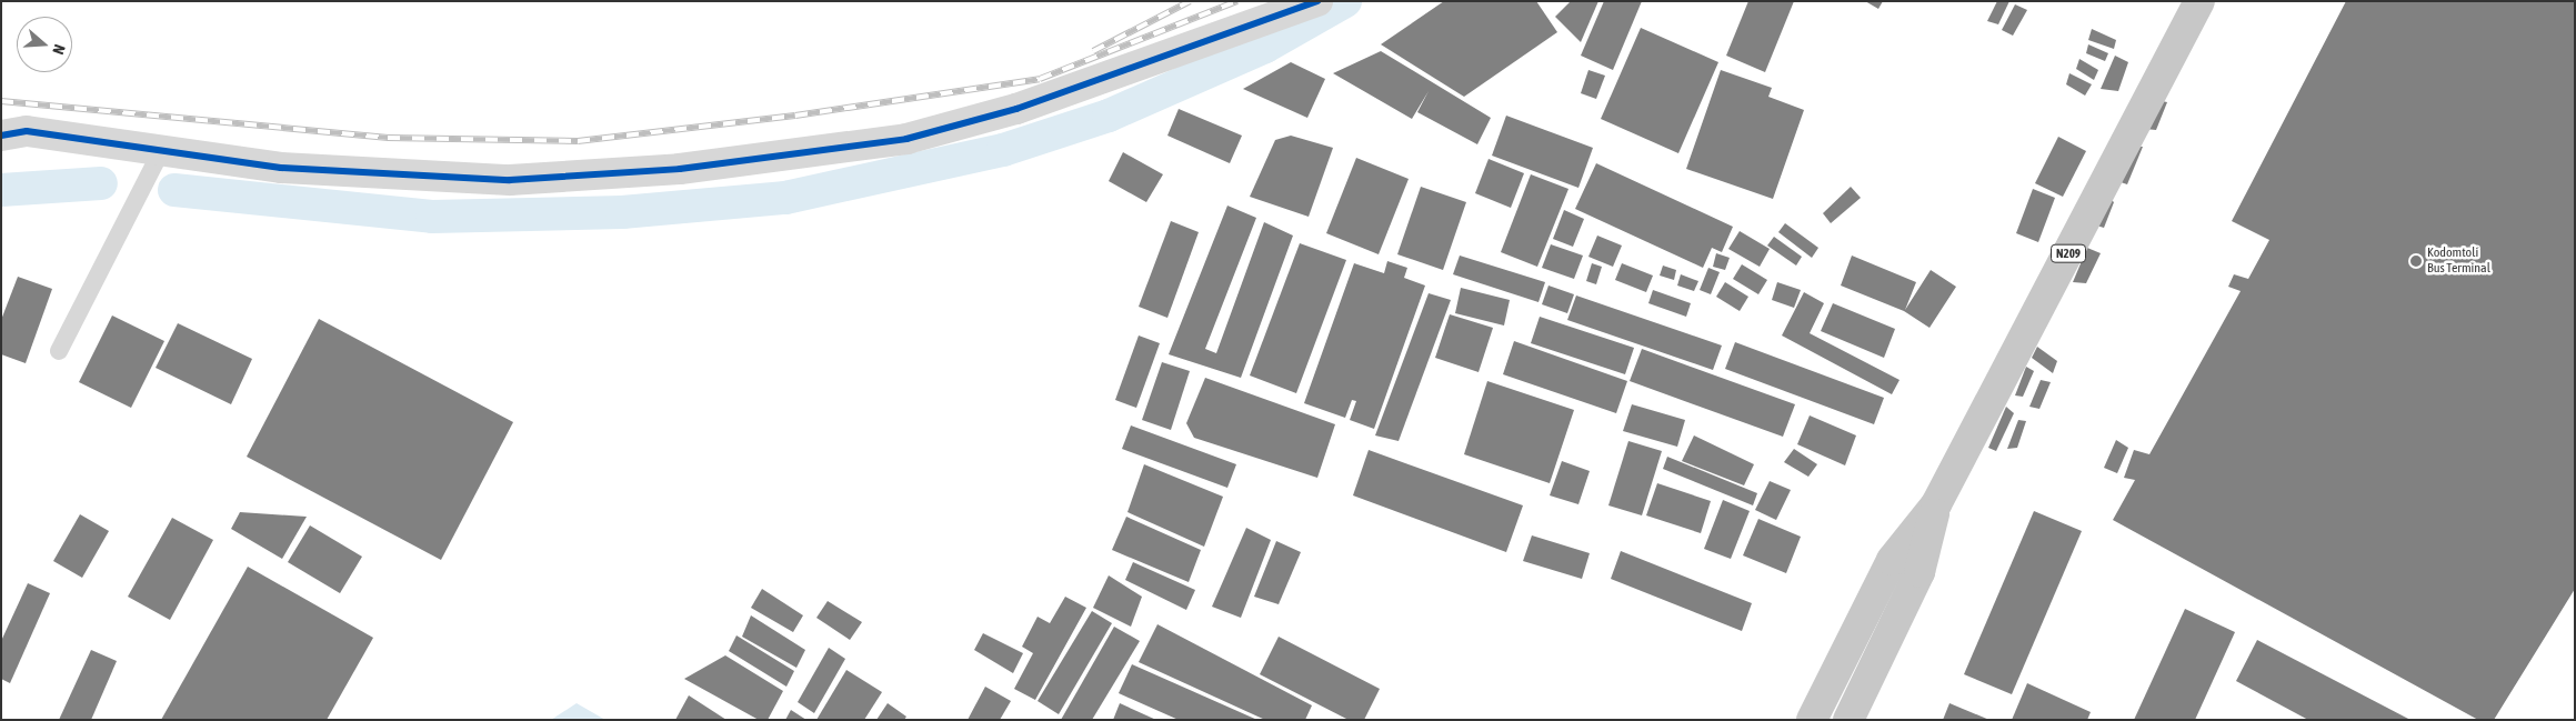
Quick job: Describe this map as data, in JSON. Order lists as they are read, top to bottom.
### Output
{
  "streets": {
    "highway": ["N209"]
  },
  "places": ["Kodomtoli Bus Terminal"],
  "north": "right"
}
